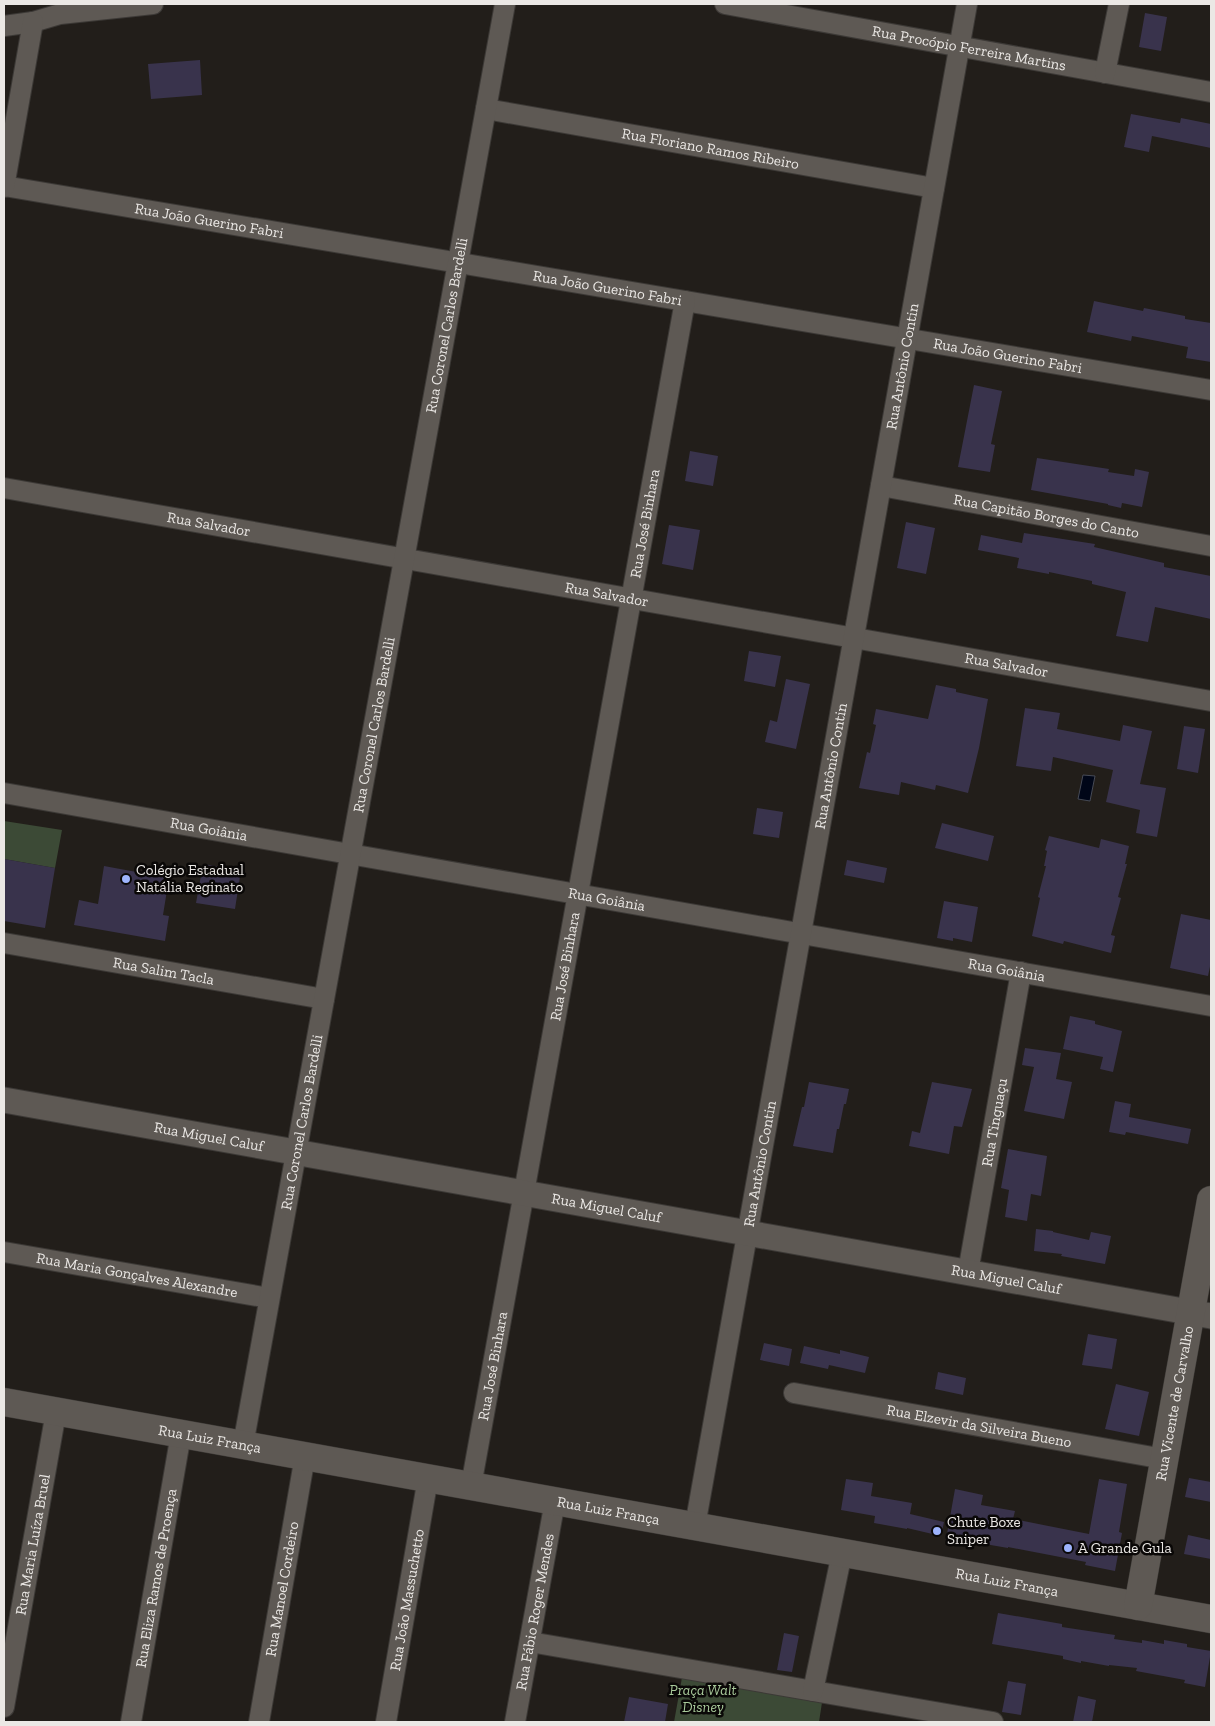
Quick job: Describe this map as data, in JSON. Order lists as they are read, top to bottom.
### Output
{
  "streets": {
    "main road": ["Rua Vicente de Carvalho", "Rua Luiz França"],
    "street": [
      "Rua Procópio Ferreira Martins",
      "Rua Floriano Ramos Ribeiro",
      "Rua João Guerino Fabri",
      "Rua Coronel Carlos Bardelli",
      "Rua Antônio Contin",
      "Rua Capitão Borges do Canto",
      "Rua Salvador",
      "Rua José Binhara",
      "Rua Goiânia",
      "Rua Salim Tacla",
      "Rua Tinguaçu",
      "Rua Miguel Caluf",
      "Rua Maria Gonçalves Alexandre",
      "Rua Elzevir da Silveira Bueno",
      "Rua Maria Luíza Bruel",
      "Rua Eliza Ramos de Proença",
      "Rua Manoel Cordeiro",
      "Rua João Massuchetto",
      "Rua Fábio Roger Mendes"
    ]
  },
  "crossings": [
    ["Rua Procópio Ferreira Martins", "Rua Antônio Contin"],
    ["Rua Floriano Ramos Ribeiro", "Rua Coronel Carlos Bardelli"],
    ["Rua Floriano Ramos Ribeiro", "Rua Antônio Contin"],
    ["Rua João Guerino Fabri", "Rua Coronel Carlos Bardelli"],
    ["Rua João Guerino Fabri", "Rua Antônio Contin"],
    ["Rua João Guerino Fabri", "Rua José Binhara"],
    ["Rua Coronel Carlos Bardelli", "Rua Salvador"],
    ["Rua Coronel Carlos Bardelli", "Rua Goiânia"],
    ["Rua Coronel Carlos Bardelli", "Rua Salim Tacla"],
    ["Rua Coronel Carlos Bardelli", "Rua Miguel Caluf"],
    ["Rua Coronel Carlos Bardelli", "Rua Maria Gonçalves Alexandre"],
    ["Rua Coronel Carlos Bardelli", "Rua Luiz França"],
    ["Rua Antônio Contin", "Rua Capitão Borges do Canto"],
    ["Rua Antônio Contin", "Rua Salvador"],
    ["Rua Antônio Contin", "Rua Goiânia"],
    ["Rua Antônio Contin", "Rua Miguel Caluf"],
    ["Rua Antônio Contin", "Rua Luiz França"],
    ["Rua Salvador", "Rua José Binhara"],
    ["Rua José Binhara", "Rua Goiânia"],
    ["Rua José Binhara", "Rua Miguel Caluf"],
    ["Rua José Binhara", "Rua Luiz França"],
    ["Rua Goiânia", "Rua Tinguaçu"],
    ["Rua Tinguaçu", "Rua Miguel Caluf"],
    ["Rua Miguel Caluf", "Rua Vicente de Carvalho"],
    ["Rua Vicente de Carvalho", "Rua Elzevir da Silveira Bueno"],
    ["Rua Vicente de Carvalho", "Rua Luiz França"],
    ["Rua Luiz França", "Rua Maria Luíza Bruel"],
    ["Rua Luiz França", "Rua Eliza Ramos de Proença"],
    ["Rua Luiz França", "Rua Manoel Cordeiro"],
    ["Rua Luiz França", "Rua João Massuchetto"],
    ["Rua Luiz França", "Rua Fábio Roger Mendes"]
  ],
  "parks": ["Praça Walt Disney"],
  "places": ["Colégio Estadual Natália Reginato", "Chute Boxe Sniper", "A Grande Gula"]
}
